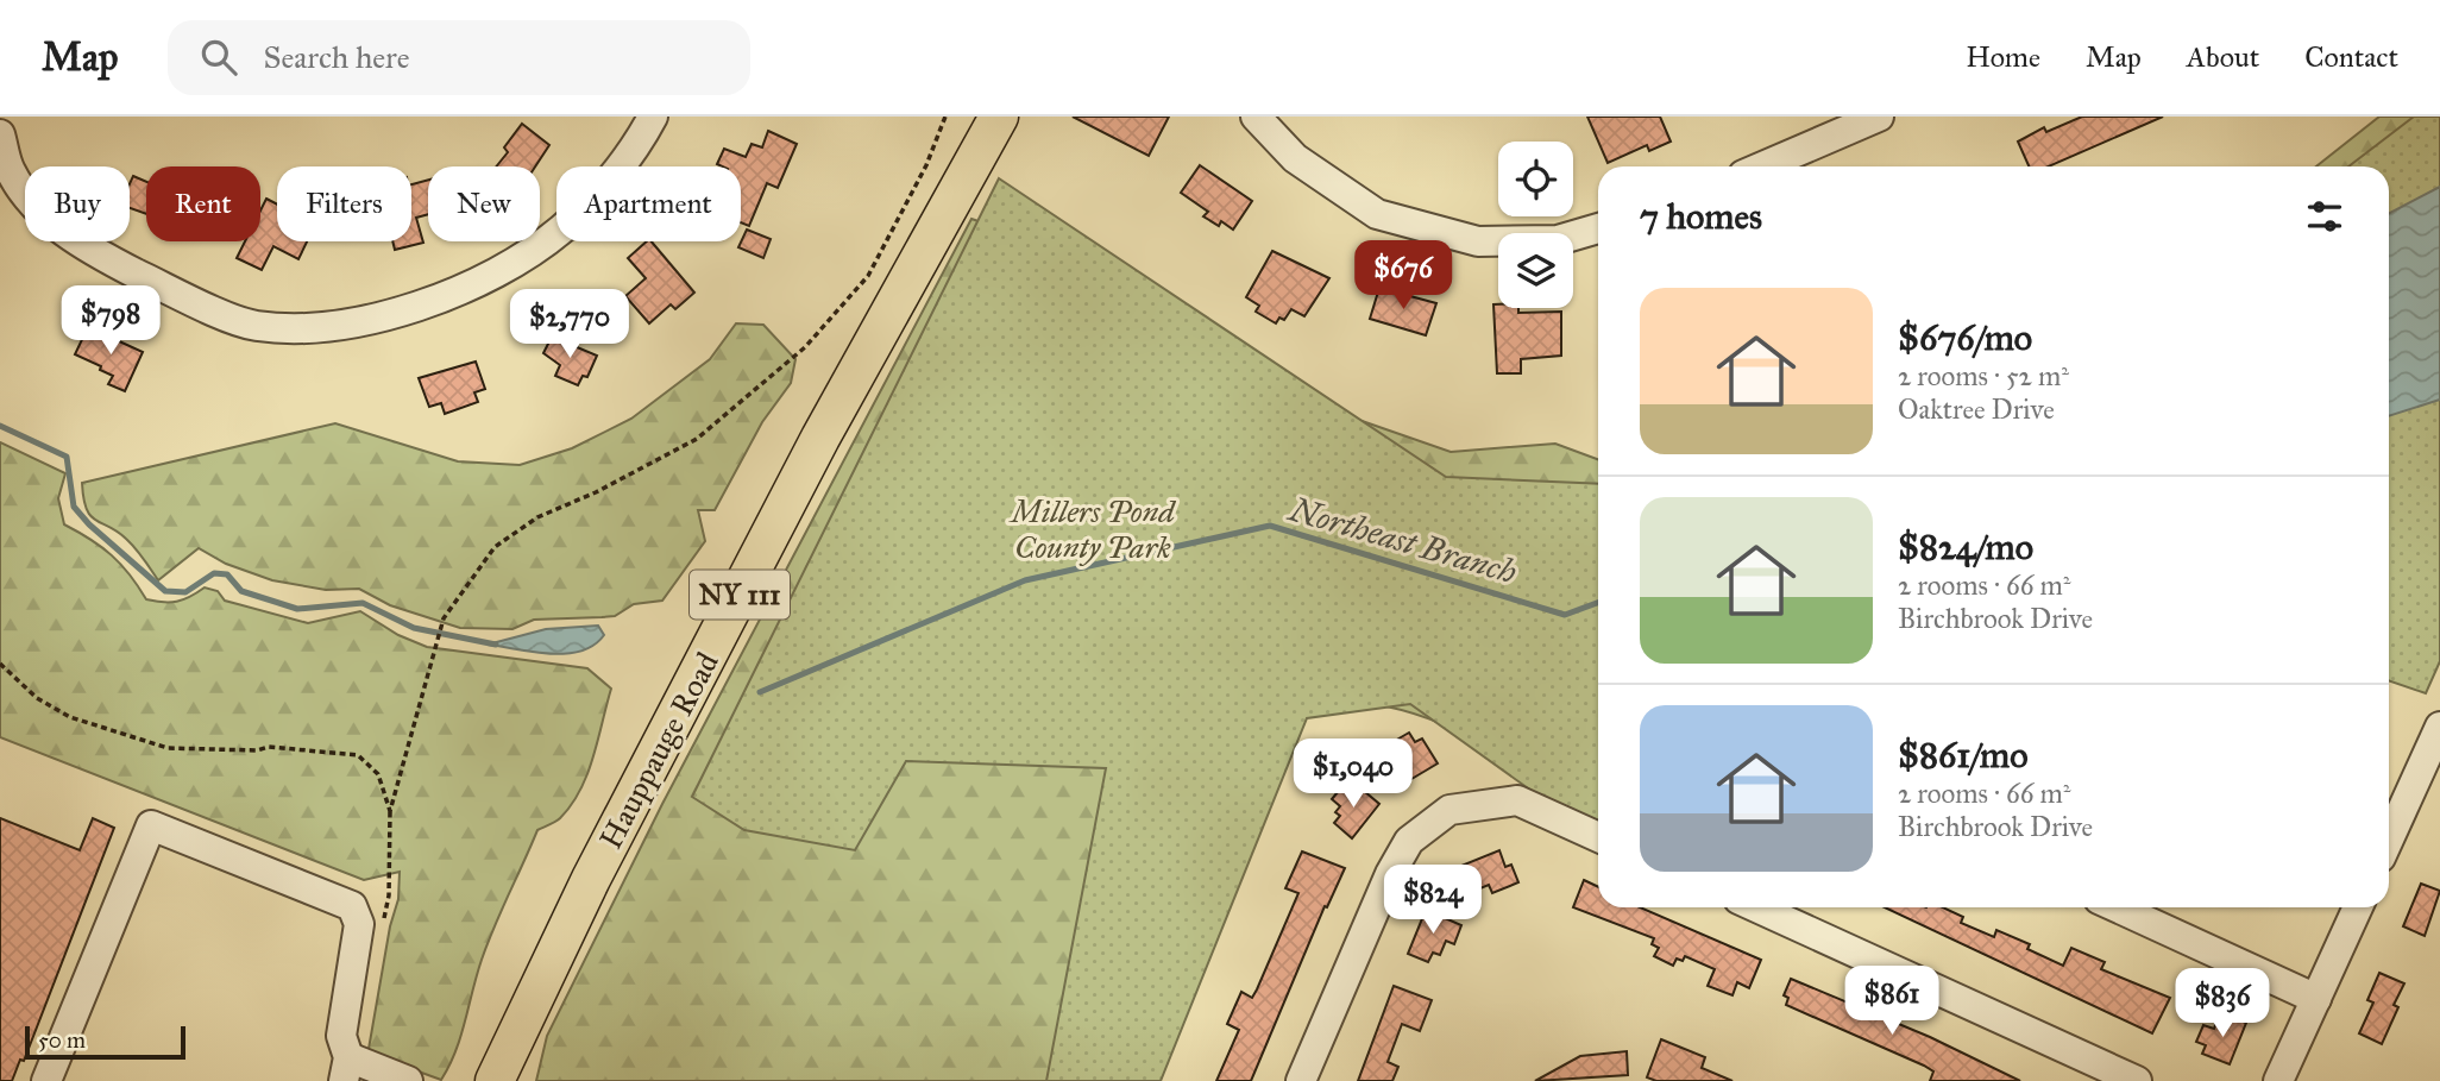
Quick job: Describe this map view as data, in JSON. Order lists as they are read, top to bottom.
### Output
{
  "streets": {
    "main road": ["NY 111", "Hauppauge Road"]
  },
  "water": ["Northeast Branch"],
  "parks": ["Millers Pond County Park"],
  "scale_bar": "50 m",
  "page": {
    "header": "Map",
    "search": "Search here",
    "nav": [
      "Home",
      "Map",
      "About",
      "Contact"
    ],
    "chip": [
      "Buy",
      "Rent",
      "Filters",
      "New",
      "Apartment"
    ],
    "heading": "7 homes",
    "price": [
      "$676",
      "$798",
      "$2,770",
      "$1,040",
      "$824",
      "$861",
      "$836"
    ],
    "list": [
      {
        "name": "$676/mo",
        "note": "2 rooms · 52 m² · Oaktree Drive"
      },
      {
        "name": "$824/mo",
        "note": "2 rooms · 66 m² · Birchbrook Drive"
      },
      {
        "name": "$861/mo",
        "note": "2 rooms · 66 m² · Birchbrook Drive"
      }
    ],
    "scale": "50 m"
  }
}
